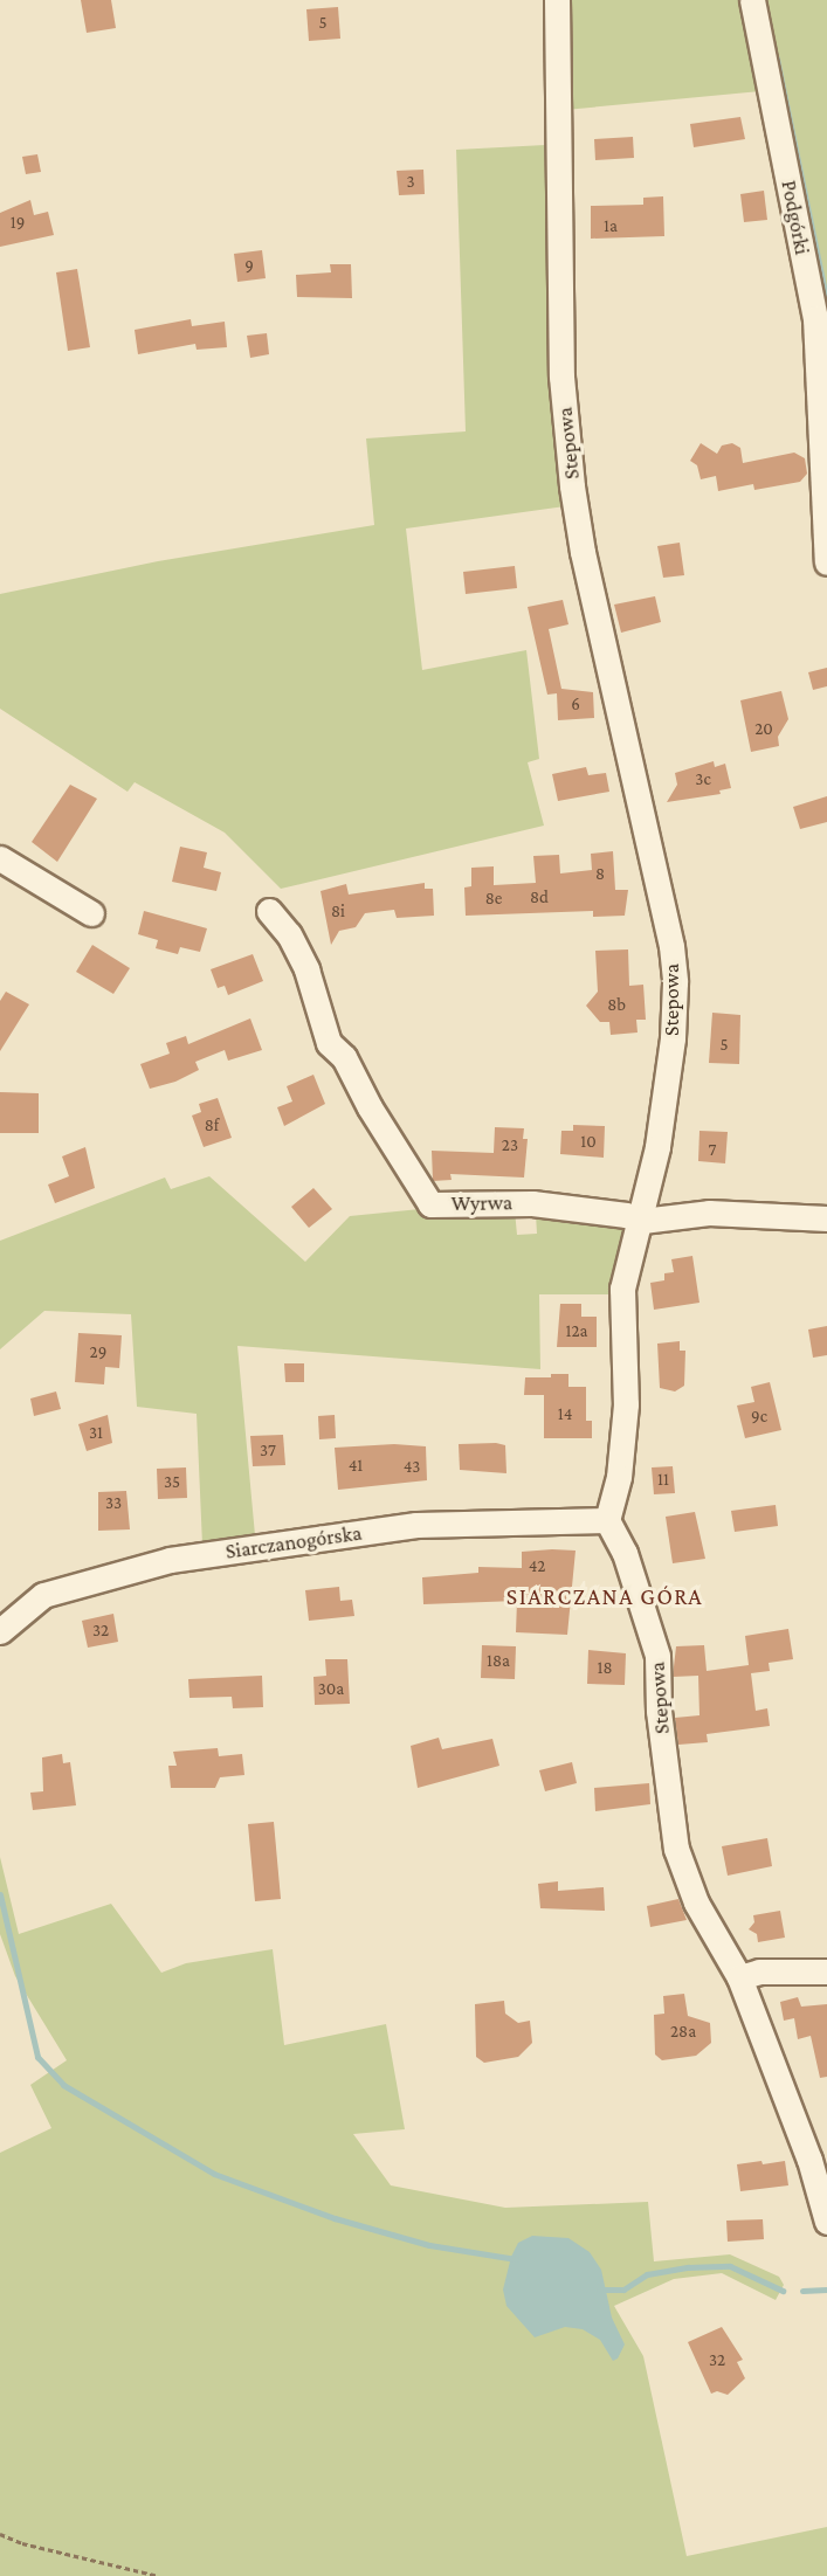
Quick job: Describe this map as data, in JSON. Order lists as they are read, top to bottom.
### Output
{
  "streets": {
    "street": [
      "Podgórki",
      "Stepowa",
      "Wyrwa",
      "Siarczanogórska"
    ]
  },
  "crossings": [
    ["Stepowa", "Wyrwa"],
    ["Stepowa", "Siarczanogórska"]
  ],
  "districts": ["SIARCZANA GÓRA"],
  "house_numbers": [
    "5",
    "3",
    "19",
    "1a",
    "9",
    "6",
    "20",
    "3c",
    "8",
    "8d",
    "8e",
    "8i",
    "8b",
    "5",
    "8f",
    "10",
    "23",
    "7",
    "12a",
    "29",
    "14",
    "9c",
    "31",
    "37",
    "41",
    "43",
    "11",
    "35",
    "33",
    "42",
    "32",
    "18a",
    "18",
    "30a",
    "28a",
    "32"
  ]
}
